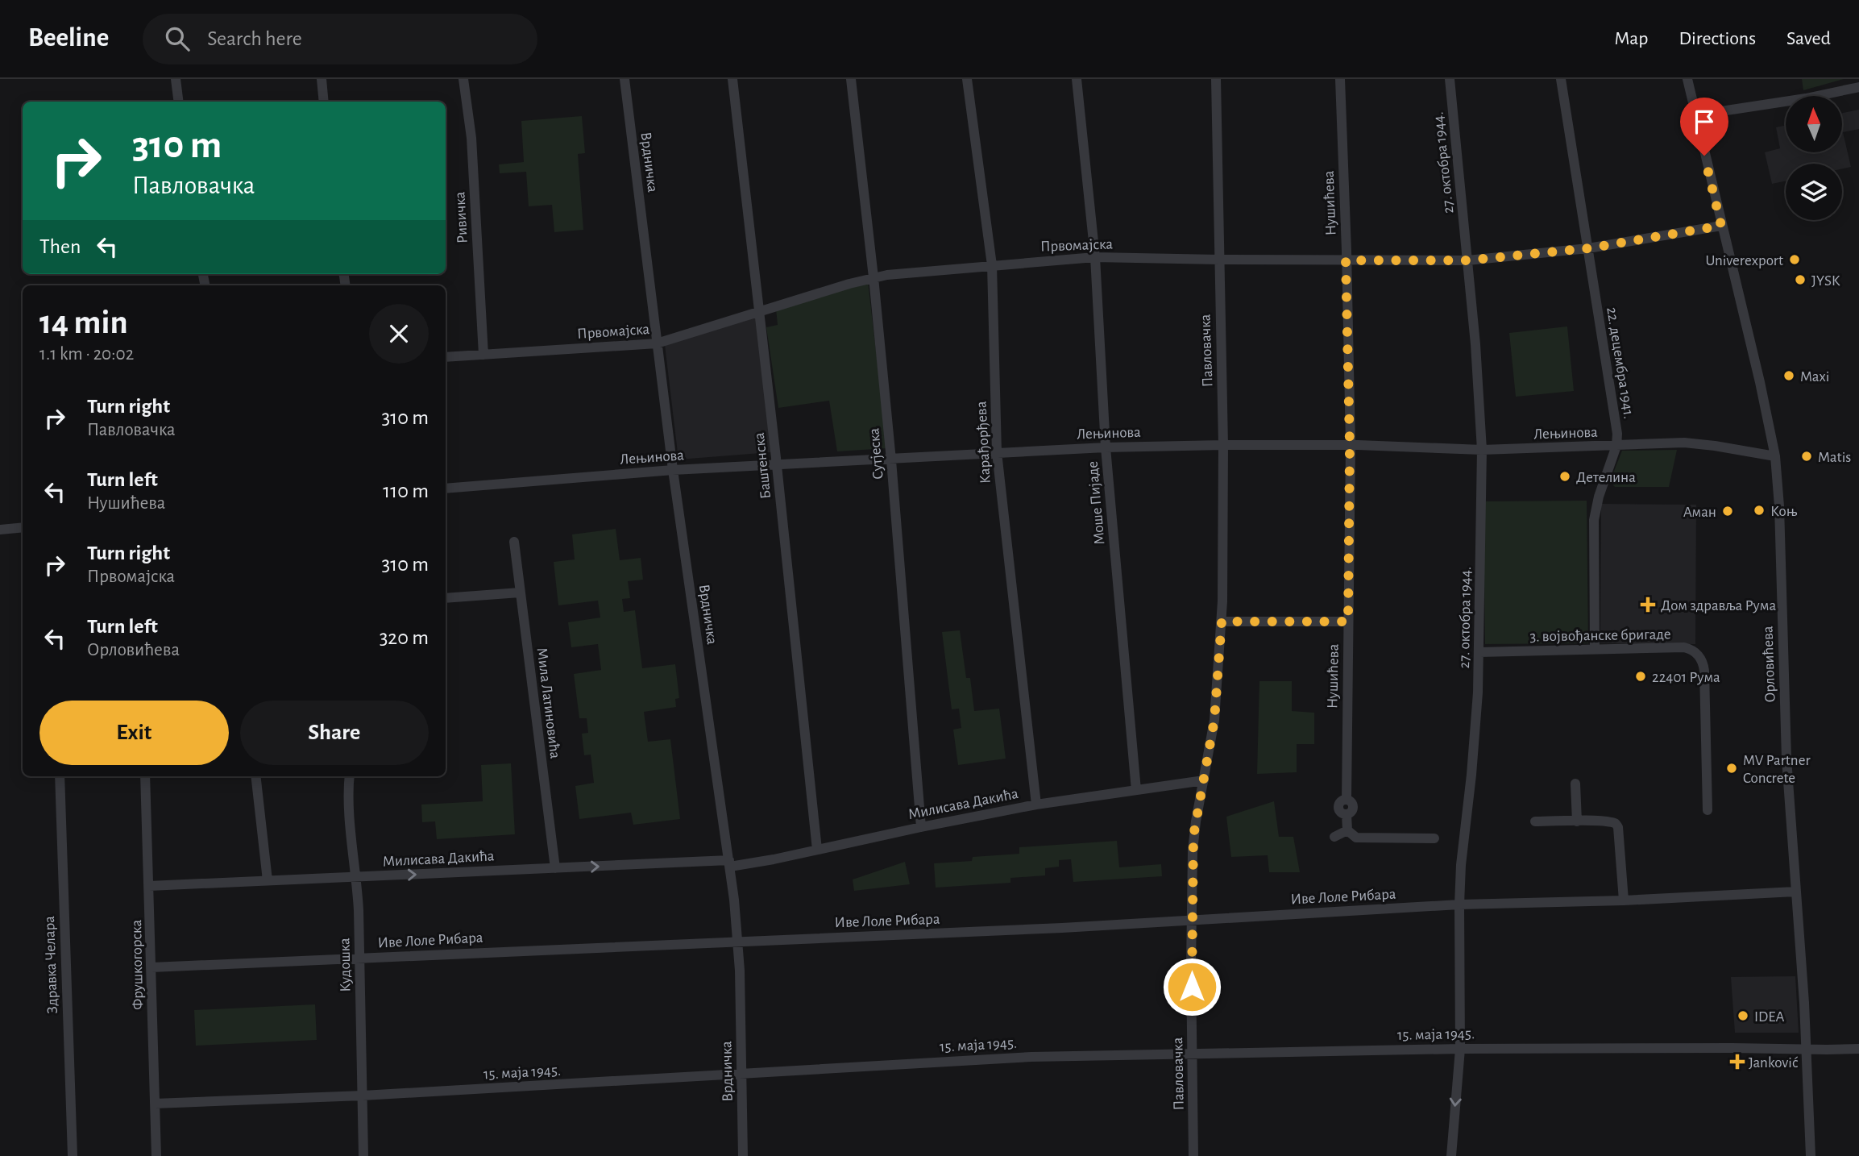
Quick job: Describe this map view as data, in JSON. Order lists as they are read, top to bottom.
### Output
{
  "streets": {
    "street": [
      "Врдничка",
      "27. октобра 1944.",
      "Нушићева",
      "Ривичка",
      "Првомајска",
      "Павловачка",
      "22. децембра 1941.",
      "Лењинова",
      "Карађорђева",
      "Сутјеска",
      "Баштенска",
      "Моше Пијаде",
      "3. војвођанске бригаде",
      "Орловићева",
      "Мила Латиновића",
      "Милисава Дакића",
      "Иве Лоле Рибара",
      "Здравка Челара",
      "Фрушкогорска",
      "Кудошка",
      "15. маја 1945."
    ]
  },
  "crossings": [
    ["Врдничка", "Првомајска"],
    ["Врдничка", "Лењинова"],
    ["Врдничка", "Милисава Дакића"],
    ["Врдничка", "Иве Лоле Рибара"],
    ["Врдничка", "15. маја 1945."],
    ["27. октобра 1944.", "Првомајска"],
    ["27. октобра 1944.", "Лењинова"],
    ["27. октобра 1944.", "3. војвођанске бригаде"],
    ["27. октобра 1944.", "Иве Лоле Рибара"],
    ["27. октобра 1944.", "15. маја 1945."],
    ["Нушићева", "Првомајска"],
    ["Нушићева", "Лењинова"],
    ["Ривичка", "Првомајска"],
    ["Првомајска", "Павловачка"],
    ["Првомајска", "22. децембра 1941."],
    ["Првомајска", "Карађорђева"],
    ["Првомајска", "Сутјеска"],
    ["Првомајска", "Баштенска"],
    ["Првомајска", "Моше Пијаде"],
    ["Првомајска", "Орловићева"],
    ["Павловачка", "Лењинова"],
    ["Павловачка", "Милисава Дакића"],
    ["Павловачка", "Иве Лоле Рибара"],
    ["Павловачка", "15. маја 1945."],
    ["22. децембра 1941.", "Лењинова"],
    ["22. децембра 1941.", "3. војвођанске бригаде"],
    ["Лењинова", "Карађорђева"],
    ["Лењинова", "Сутјеска"],
    ["Лењинова", "Баштенска"],
    ["Лењинова", "Моше Пијаде"],
    ["Лењинова", "Орловићева"],
    ["Карађорђева", "Милисава Дакића"],
    ["Сутјеска", "Милисава Дакића"],
    ["Баштенска", "Милисава Дакића"],
    ["Моше Пијаде", "Милисава Дакића"],
    ["Орловићева", "Иве Лоле Рибара"],
    ["Орловићева", "15. маја 1945."],
    ["Мила Латиновића", "Милисава Дакића"],
    ["Милисава Дакића", "Фрушкогорска"],
    ["Милисава Дакића", "Кудошка"],
    ["Иве Лоле Рибара", "Фрушкогорска"],
    ["Иве Лоле Рибара", "Кудошка"],
    ["Фрушкогорска", "15. маја 1945."],
    ["Кудошка", "15. маја 1945."]
  ],
  "one_way": ["Милисава Дакића"],
  "places": {
    "other": [
      "Univerexport",
      "JYSK",
      "Maxi",
      "Matis",
      "Детелина",
      "Коњ",
      "Аман",
      "22401 Рума",
      "MV Partner Concrete",
      "IDEA"
    ],
    "health": ["Дом здравља Рума", "Janković"]
  },
  "north": "top",
  "page": {
    "header": "Beeline",
    "search": "Search here",
    "nav": ["Map", "Directions", "Saved"],
    "turn": ["310 m", "Павловачка"],
    "then": "Then",
    "heading": ["14 min", "1.1 km · 20:02"],
    "list": [
      {
        "name": "Turn right",
        "note": "Павловачка",
        "value": "310 m"
      },
      {
        "name": "Turn left",
        "note": "Нушићева",
        "value": "110 m"
      },
      {
        "name": "Turn right",
        "note": "Првомајска",
        "value": "310 m"
      },
      {
        "name": "Turn left",
        "note": "Орловићева",
        "value": "320 m"
      }
    ],
    "buttons": ["Exit", "Share"]
  }
}
